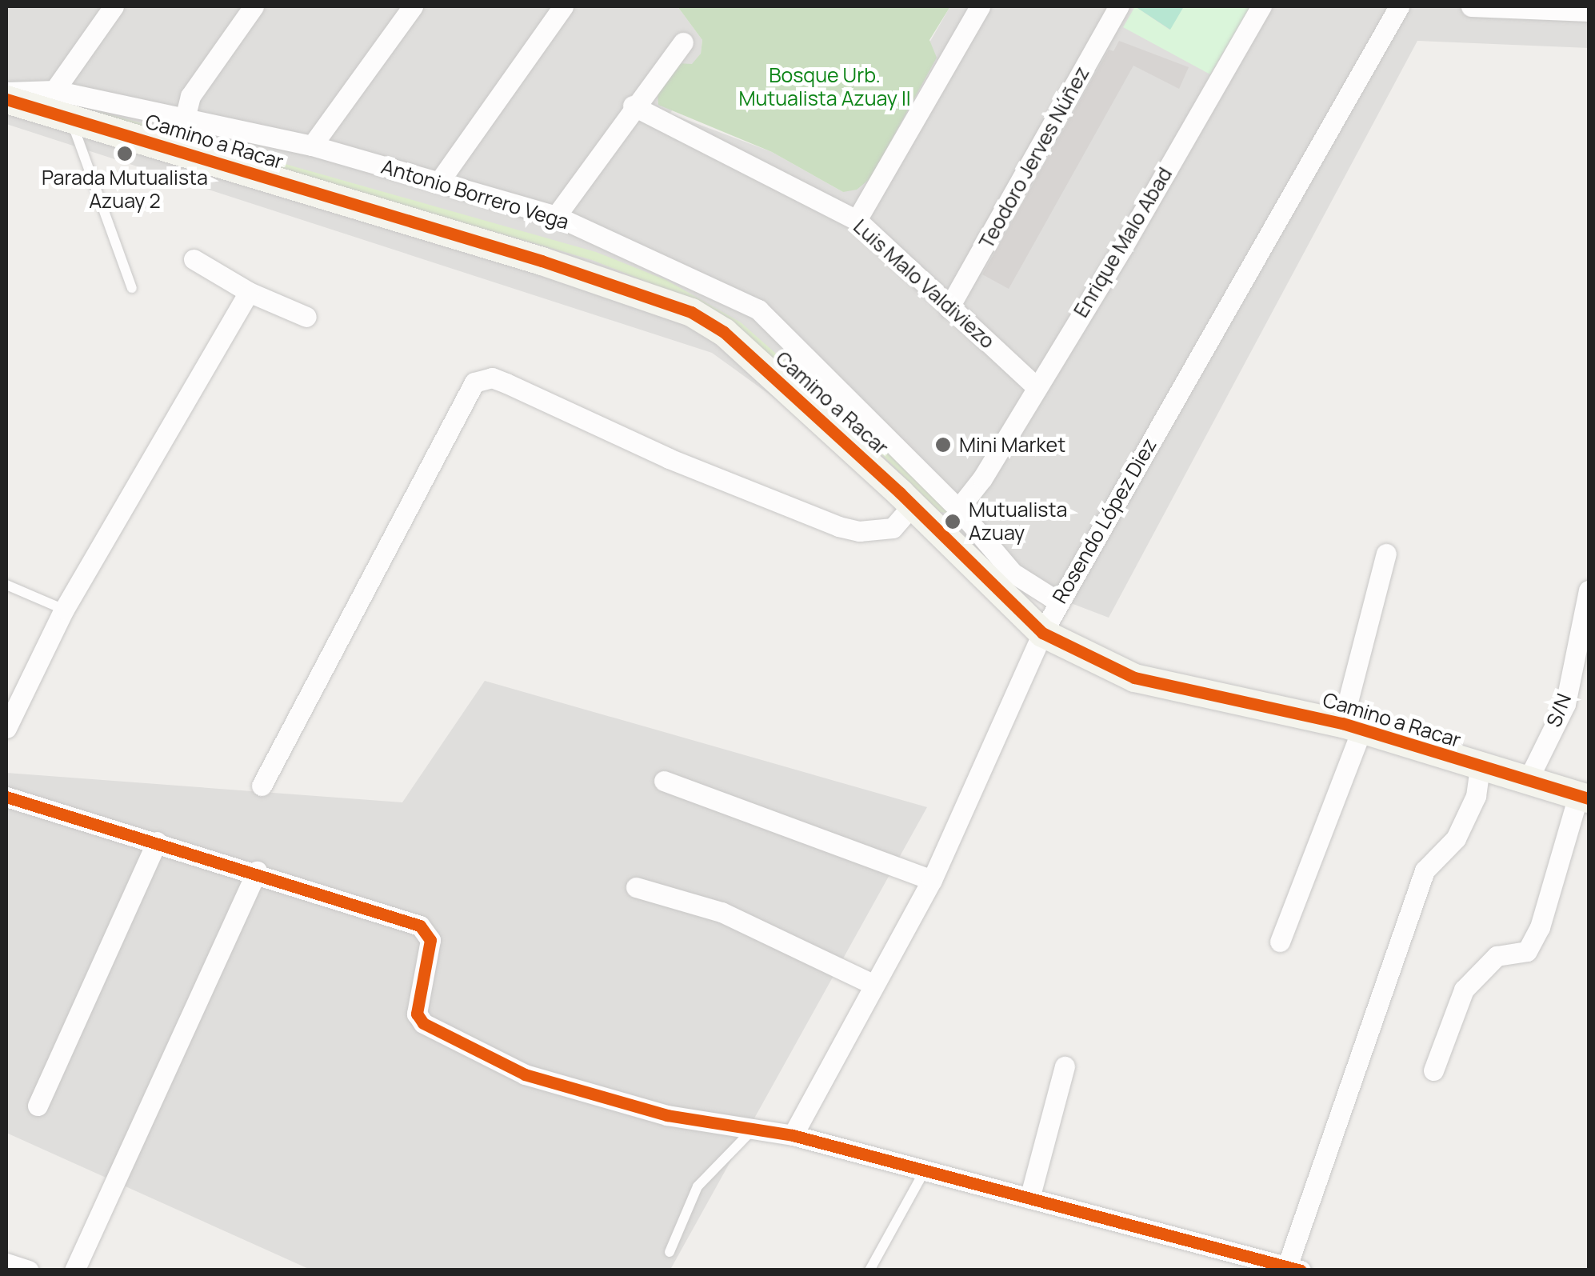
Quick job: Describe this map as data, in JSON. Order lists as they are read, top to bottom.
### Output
{
  "streets": {
    "street": [
      "Camino a Racar",
      "Teodoro Jerves Núñez",
      "Antonio Borrero Vega",
      "Enrique Malo Abad",
      "Luis Malo Valdiviezo",
      "Rosendo López Diez",
      "S/N"
    ]
  },
  "crossings": [
    ["Camino a Racar", "Rosendo López Diez"],
    ["Camino a Racar", "S/N"],
    ["Teodoro Jerves Núñez", "Luis Malo Valdiviezo"],
    ["Antonio Borrero Vega", "Enrique Malo Abad"],
    ["Antonio Borrero Vega", "Rosendo López Diez"],
    ["Enrique Malo Abad", "Luis Malo Valdiviezo"]
  ],
  "parks": ["Bosque Urb. Mutualista Azuay II"],
  "places": ["Parada Mutualista Azuay 2", "Mini Market", "Mutualista Azuay"]
}
